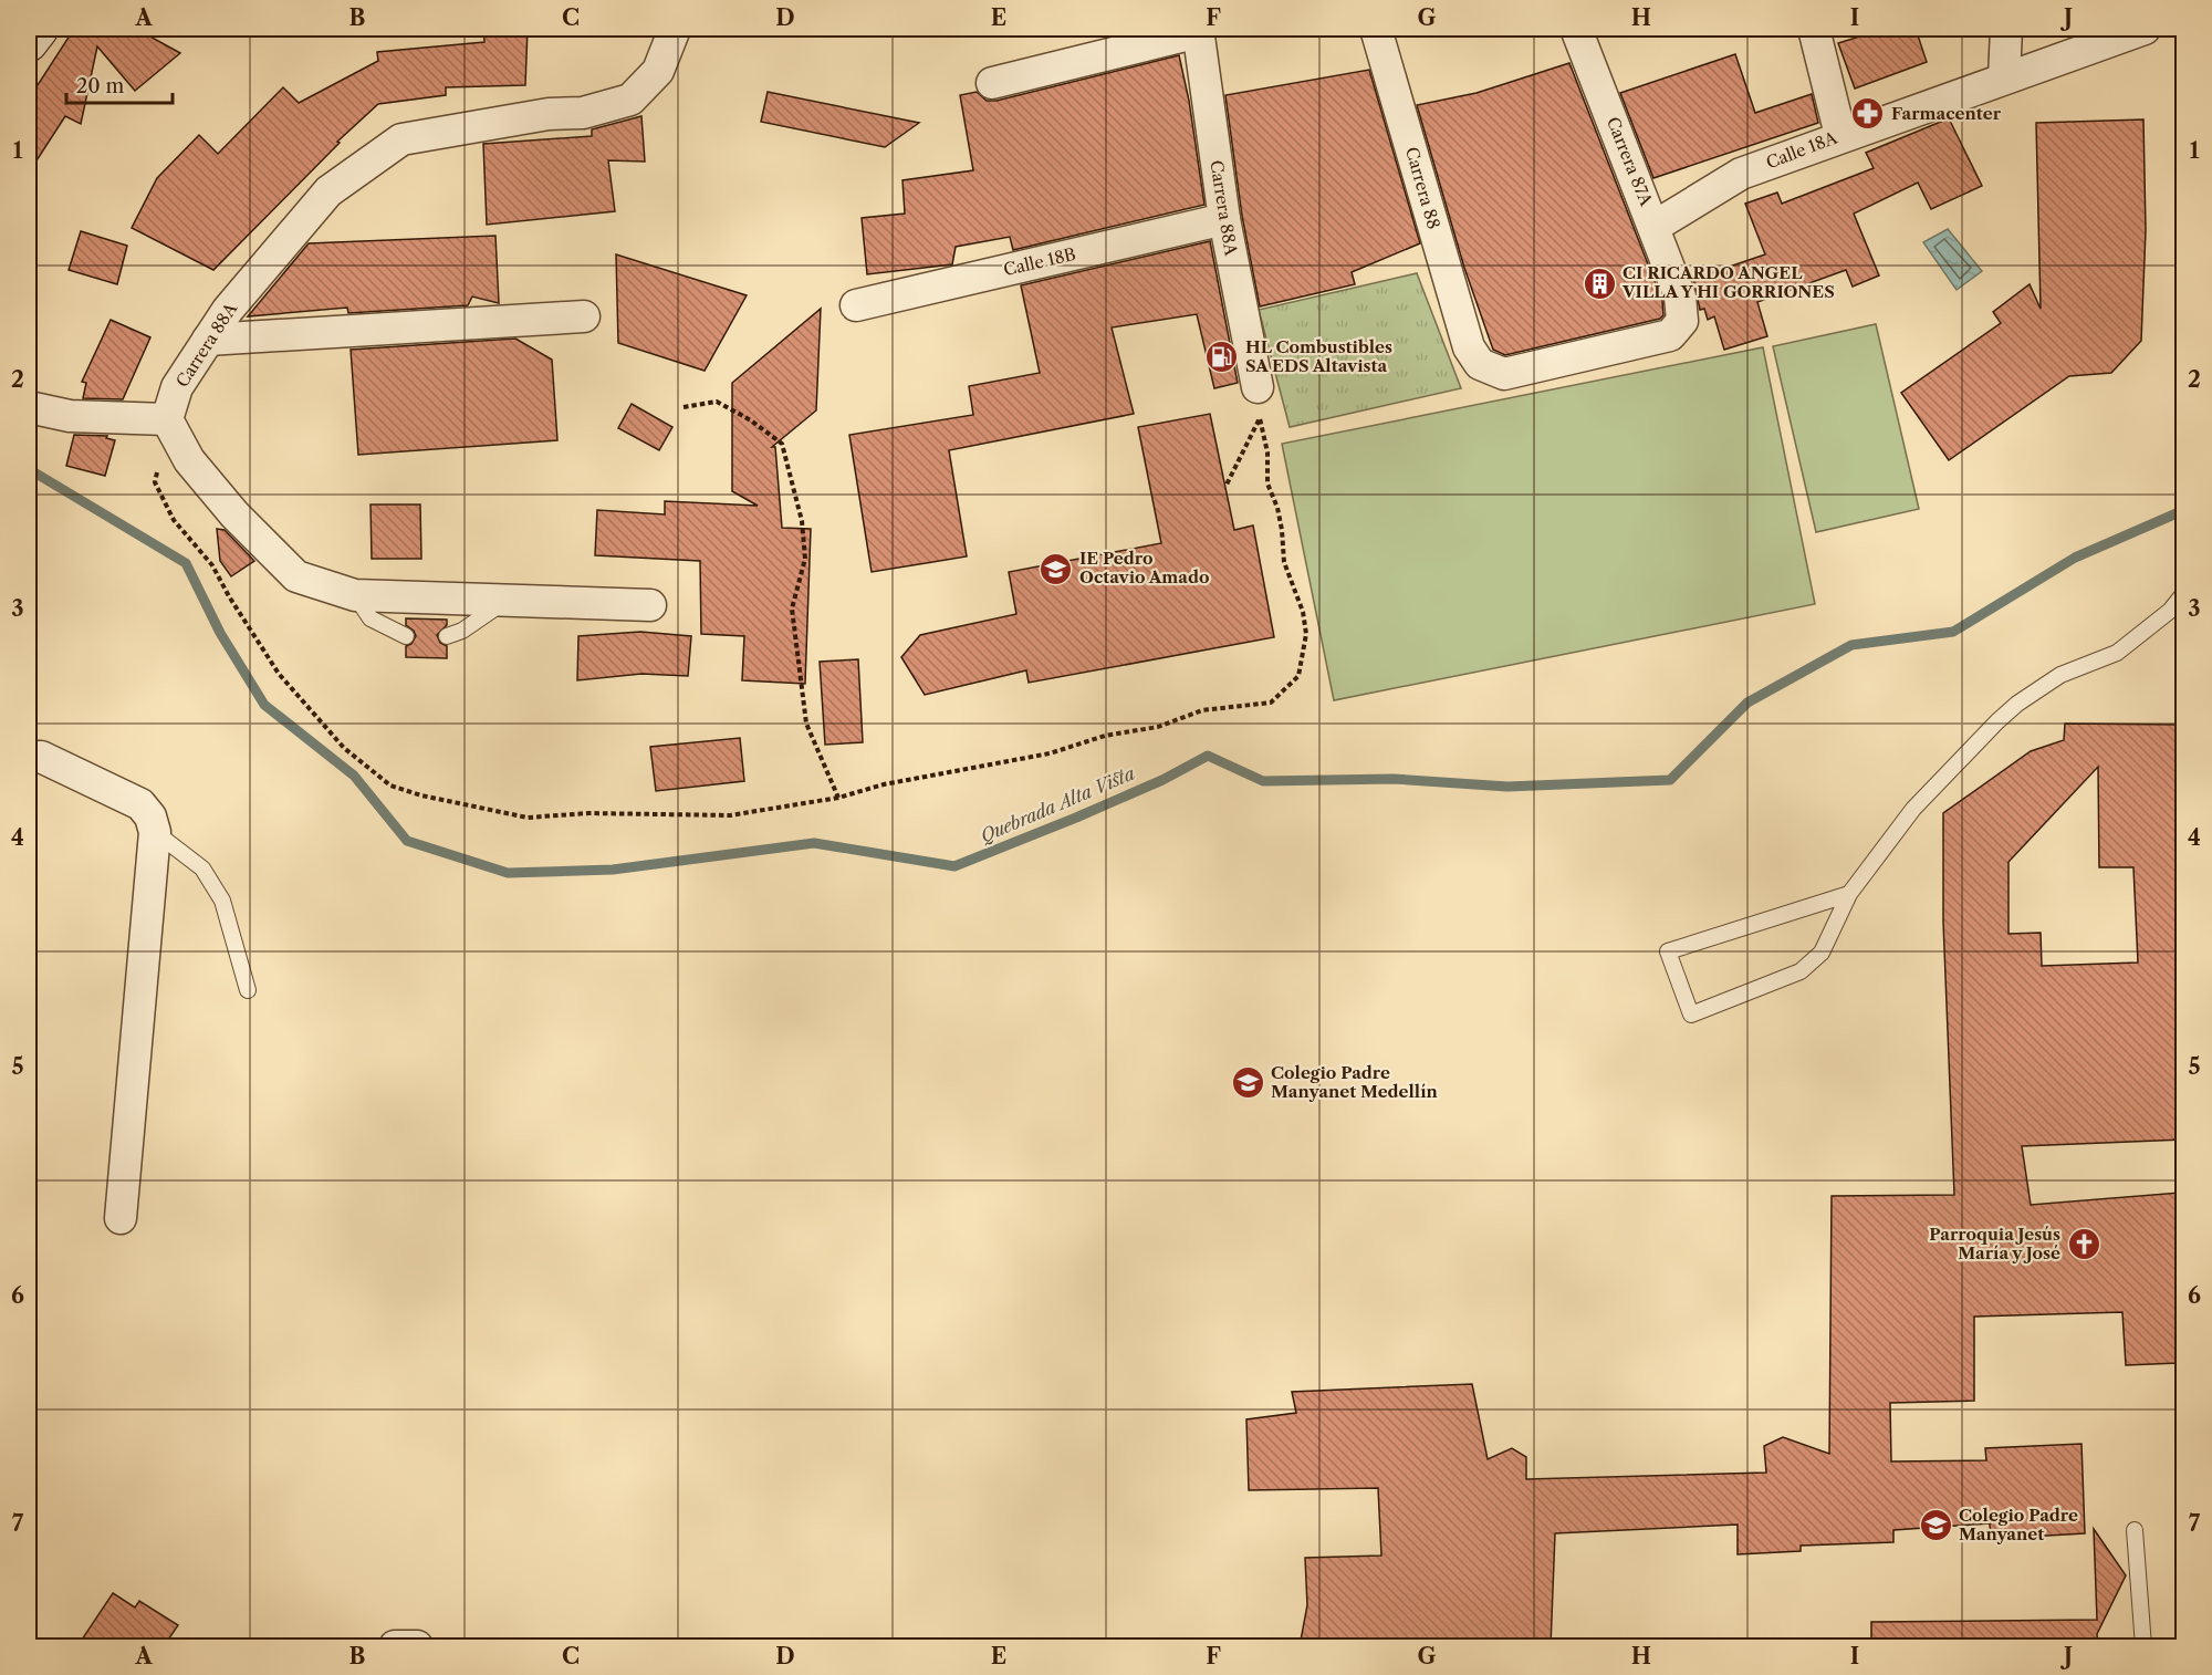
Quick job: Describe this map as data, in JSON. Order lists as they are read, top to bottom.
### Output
{
  "streets": {
    "street": [
      "Calle 18A",
      "Carrera 87A",
      "Carrera 88",
      "Carrera 88A",
      "Calle 18B"
    ]
  },
  "crossings": [
    ["Calle 18A", "Carrera 87A"],
    ["Carrera 87A", "Carrera 88"],
    ["Carrera 88A", "Calle 18B"]
  ],
  "water": ["Quebrada Alta Vista"],
  "places": {
    "pharmacy": ["Farmacenter"],
    "building": ["CI RICARDO ANGEL VILLA Y HI GORRIONES"],
    "fuel station": ["HL Combustibles SA EDS Altavista"],
    "school or university": ["IE Pedro Octavio Amado", "Colegio Padre Manyanet Medellín", "Colegio Padre Manyanet"],
    "church": ["Parroquia Jesús María y José"]
  },
  "scale_bar": "20 m",
  "grid": {
    "columns": [
      "A",
      "B",
      "C",
      "D",
      "E",
      "F",
      "G",
      "H",
      "I",
      "J"
    ],
    "rows": [
      "1",
      "2",
      "3",
      "4",
      "5",
      "6",
      "7"
    ]
  }
}
